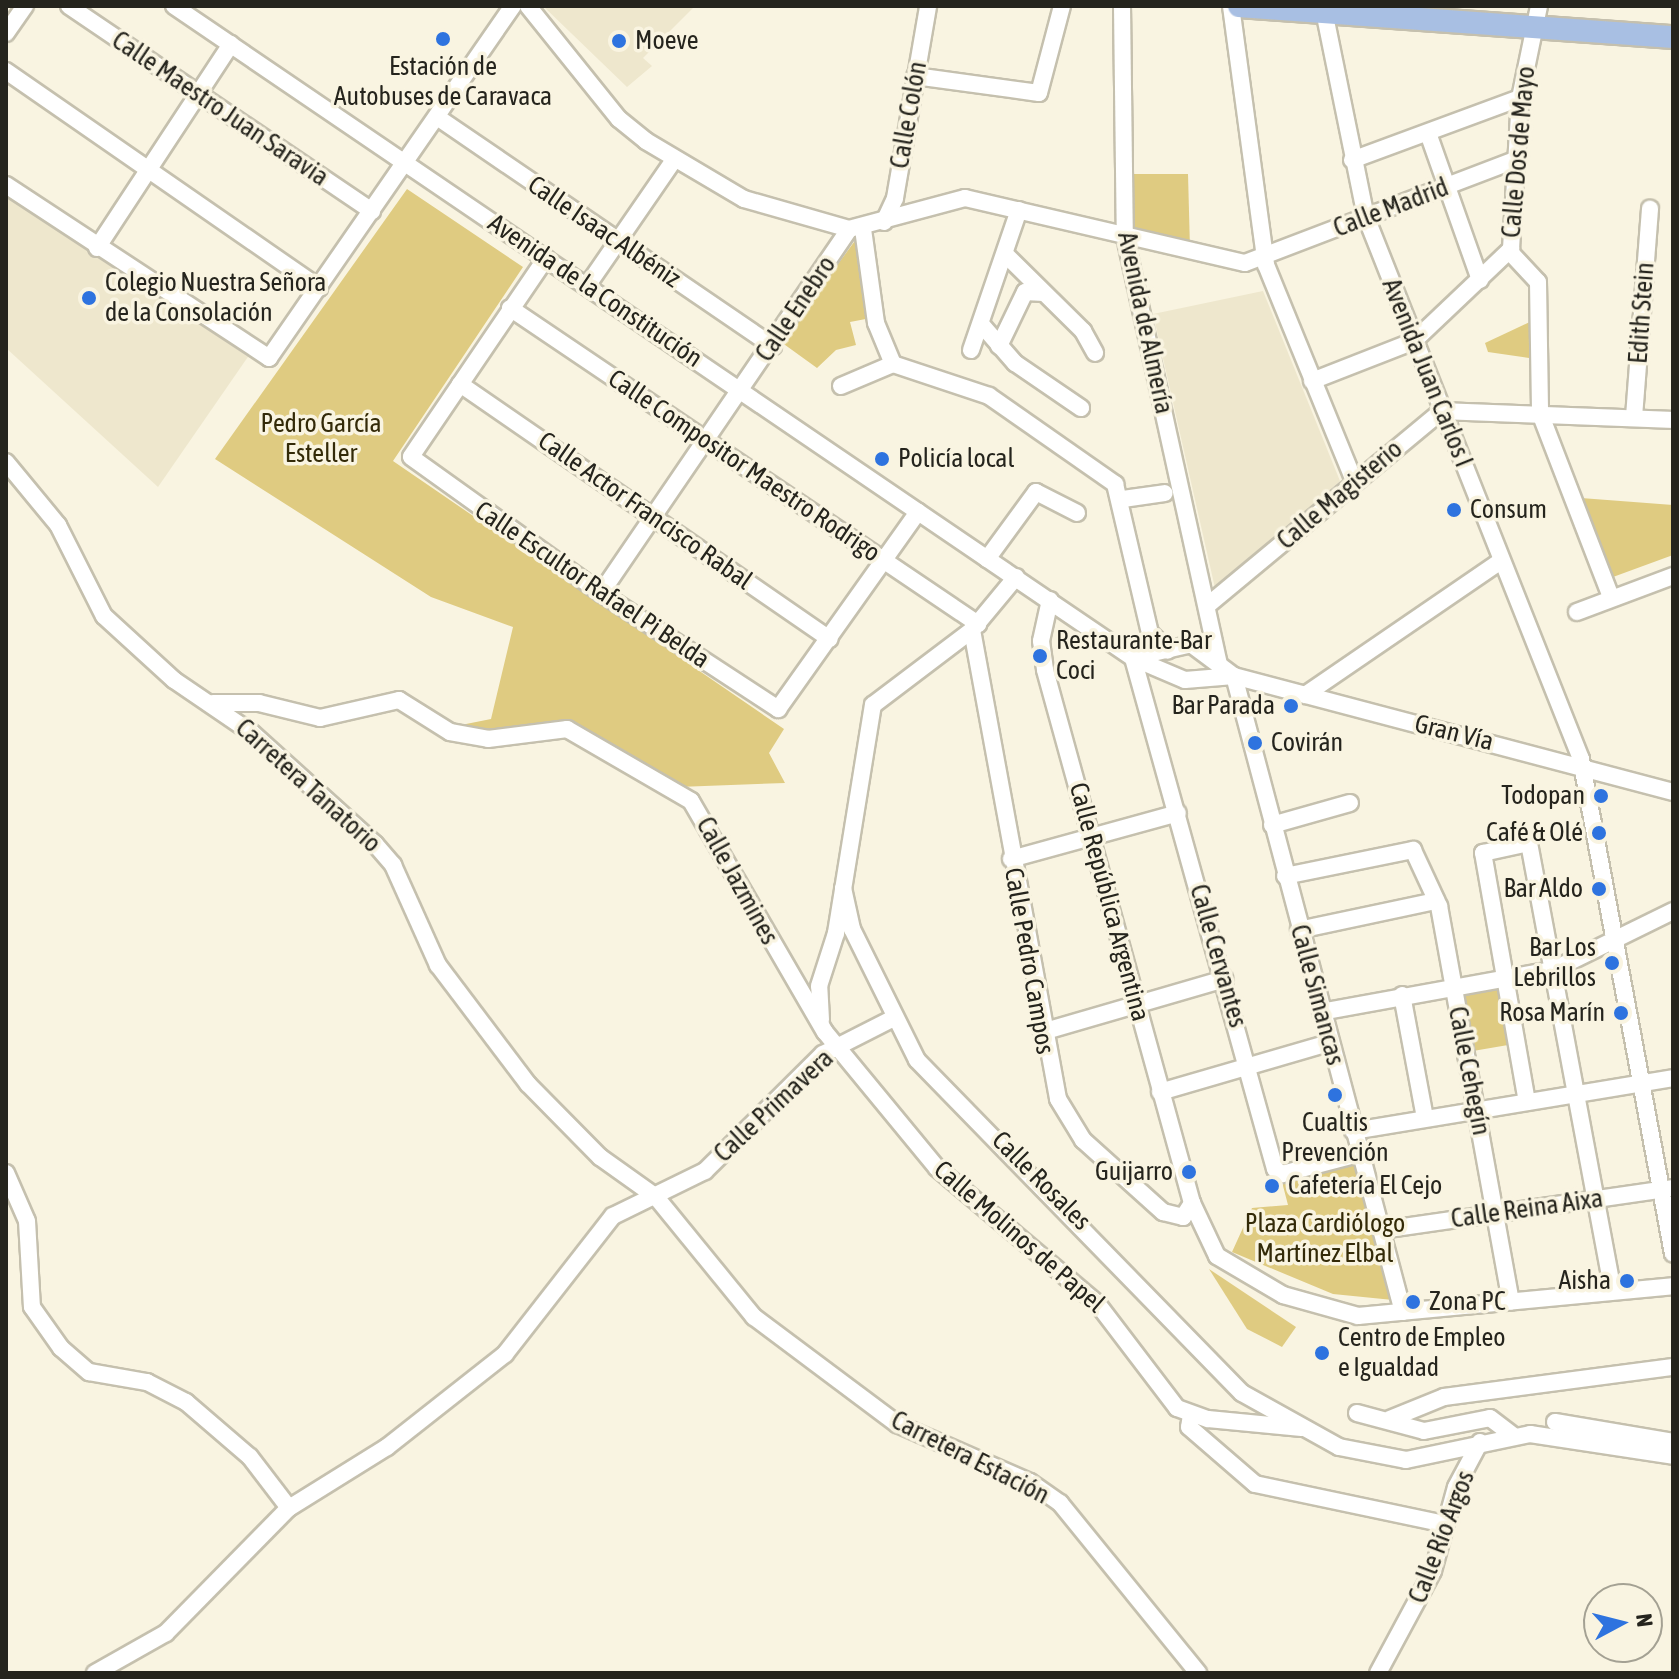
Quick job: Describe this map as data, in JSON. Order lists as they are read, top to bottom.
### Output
{
  "streets": {
    "street": [
      "Calle Maestro Juan Saravia",
      "Calle Colón",
      "Calle Dos de Mayo",
      "Calle Madrid",
      "Calle Isaac Albéniz",
      "Avenida de la Constitución",
      "Calle Enebro",
      "Edith Stein",
      "Avenida de Almería",
      "Avenida Juan Carlos I",
      "Calle Compositor Maestro Rodrigo",
      "Calle Magisterio",
      "Calle Actor Francisco Rabal",
      "Calle Escultor Rafael Pi Belda",
      "Gran Vía",
      "Carretera Tanatorio",
      "Calle Jazmines",
      "Calle República Argentina",
      "Calle Cervantes",
      "Calle Pedro Campos",
      "Calle Simancas",
      "Calle Cehegín",
      "Calle Primavera",
      "Calle Rosales",
      "Calle Reina Aixa",
      "Calle Molinos de Papel",
      "Carretera Estación",
      "Calle Río Argos"
    ]
  },
  "crossings": [
    ["Calle Colón", "Calle Madrid"],
    ["Calle Dos de Mayo", "Calle Madrid"],
    ["Calle Dos de Mayo", "Avenida Juan Carlos I"],
    ["Calle Madrid", "Calle Enebro"],
    ["Calle Madrid", "Avenida de Almería"],
    ["Calle Madrid", "Avenida Juan Carlos I"],
    ["Calle Isaac Albéniz", "Calle Enebro"],
    ["Avenida de la Constitución", "Calle Enebro"],
    ["Avenida de la Constitución", "Calle República Argentina"],
    ["Avenida de la Constitución", "Calle Cervantes"],
    ["Calle Enebro", "Calle Compositor Maestro Rodrigo"],
    ["Calle Enebro", "Calle Actor Francisco Rabal"],
    ["Calle Enebro", "Calle Escultor Rafael Pi Belda"],
    ["Avenida de Almería", "Calle Magisterio"],
    ["Avenida de Almería", "Gran Vía"],
    ["Avenida de Almería", "Calle Simancas"],
    ["Avenida Juan Carlos I", "Calle Magisterio"],
    ["Avenida Juan Carlos I", "Gran Vía"],
    ["Avenida Juan Carlos I", "Calle Reina Aixa"],
    ["Calle Compositor Maestro Rodrigo", "Calle Pedro Campos"],
    ["Calle Actor Francisco Rabal", "Calle Escultor Rafael Pi Belda"],
    ["Gran Vía", "Calle Simancas"],
    ["Carretera Tanatorio", "Calle Jazmines"],
    ["Carretera Tanatorio", "Calle Primavera"],
    ["Carretera Tanatorio", "Carretera Estación"],
    ["Calle Jazmines", "Calle Molinos de Papel"],
    ["Calle República Argentina", "Calle Pedro Campos"],
    ["Calle República Argentina", "Calle Simancas"],
    ["Calle República Argentina", "Calle Cehegín"],
    ["Calle Cervantes", "Calle Simancas"],
    ["Calle Simancas", "Calle Cehegín"],
    ["Calle Simancas", "Calle Reina Aixa"],
    ["Calle Cehegín", "Calle Reina Aixa"],
    ["Calle Primavera", "Calle Rosales"],
    ["Calle Primavera", "Calle Molinos de Papel"],
    ["Calle Primavera", "Carretera Estación"]
  ],
  "parks": ["Pedro García Esteller", "Plaza Cardiólogo Martínez Elbal"],
  "places": [
    "Estación de Autobuses de Caravaca",
    "Moeve",
    "Colegio Nuestra Señora de la Consolación",
    "Policía local",
    "Consum",
    "Restaurante-Bar Coci",
    "Bar Parada",
    "Covirán",
    "Todopan",
    "Café & Olé",
    "Bar Aldo",
    "Bar Los Lebrillos",
    "Rosa Marín",
    "Cualtis Prevención",
    "Guijarro",
    "Cafetería El Cejo",
    "Aisha",
    "Zona PC",
    "Centro de Empleo e Igualdad"
  ],
  "north": "right"
}
